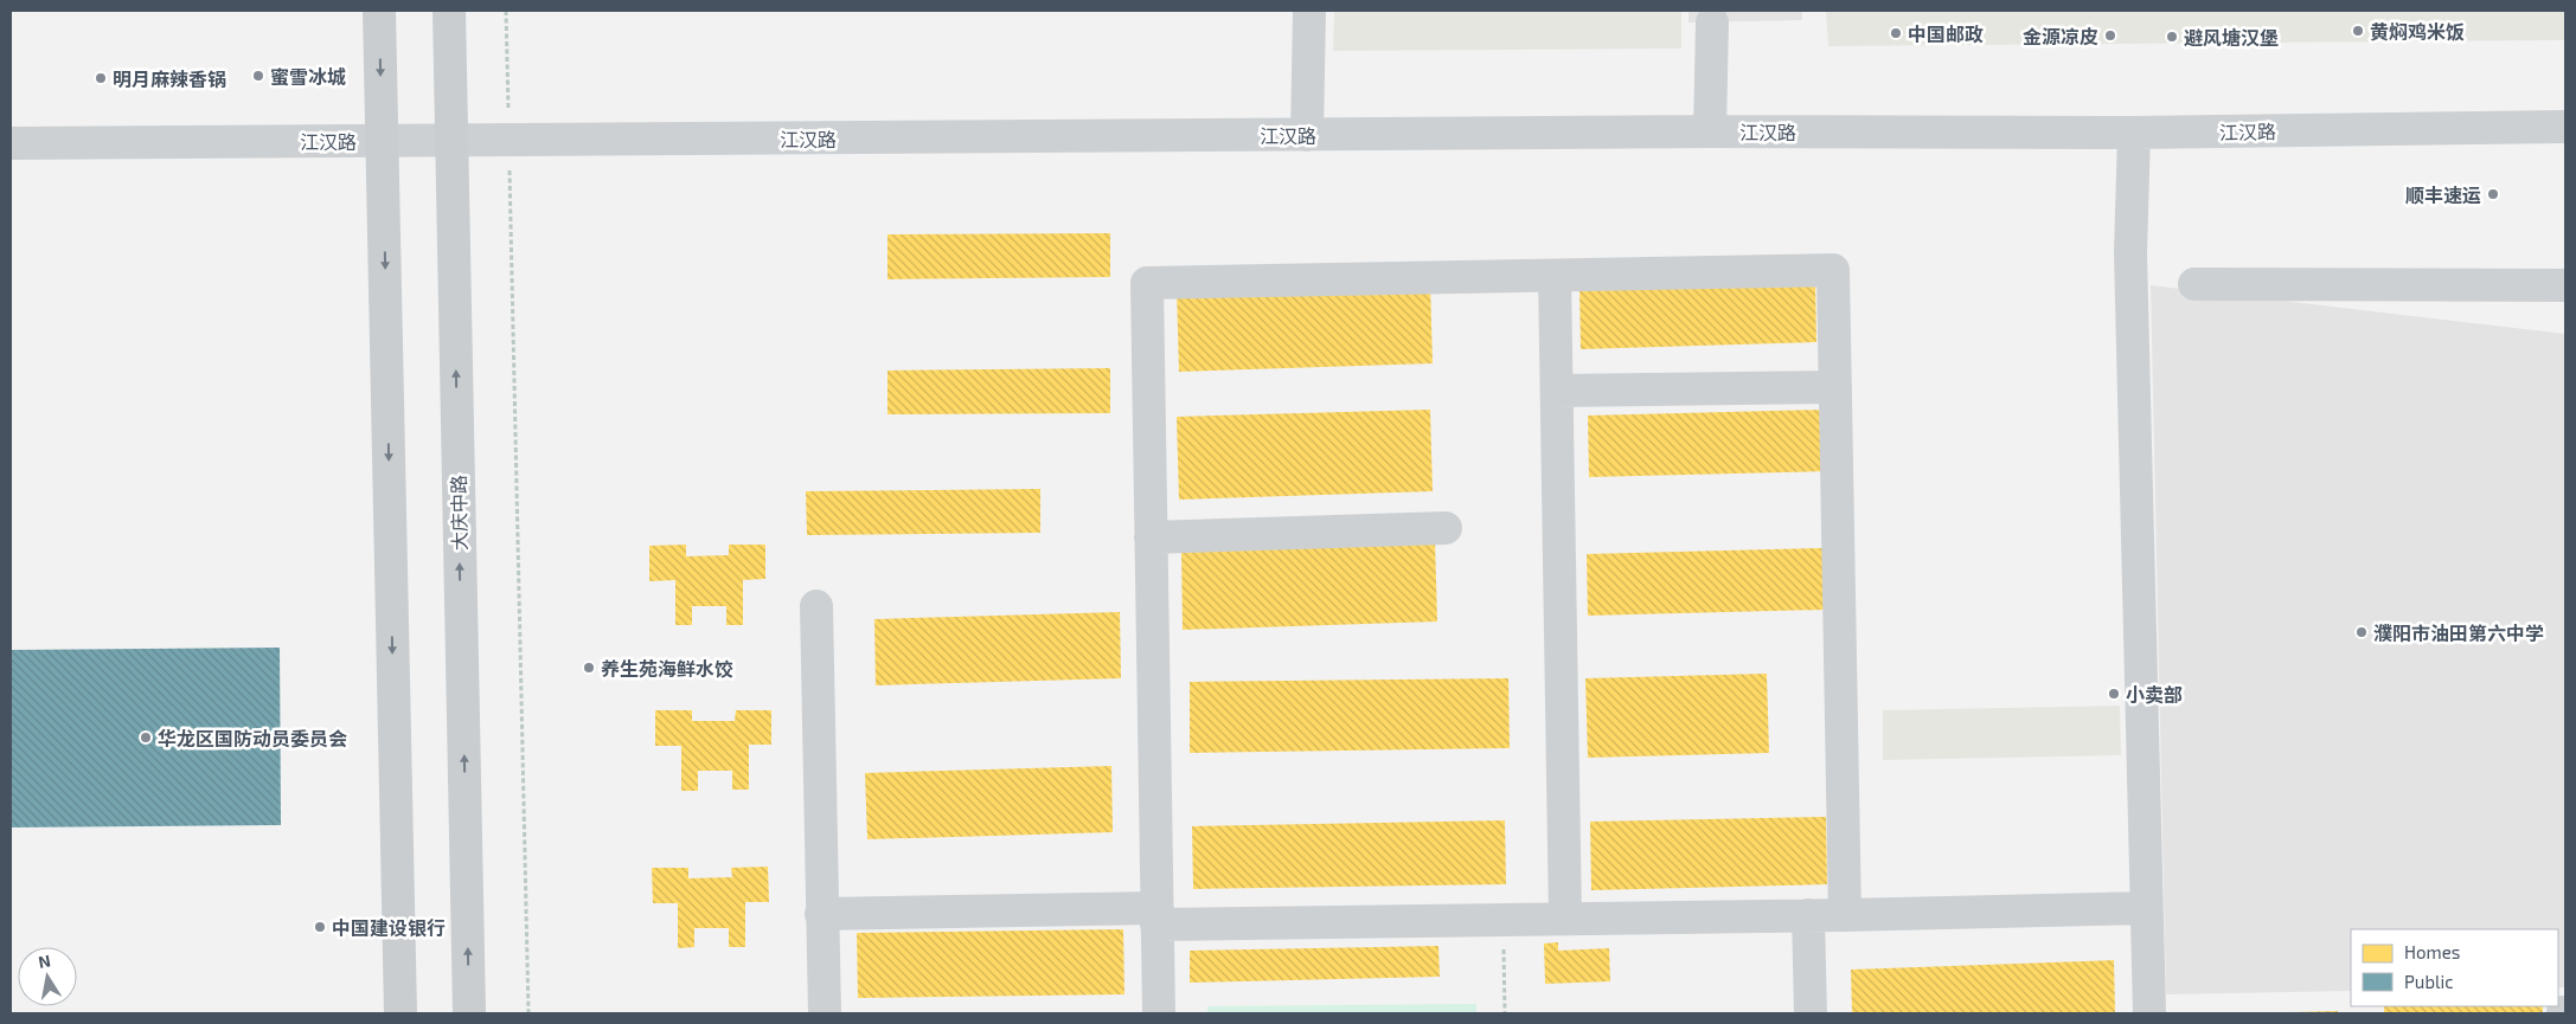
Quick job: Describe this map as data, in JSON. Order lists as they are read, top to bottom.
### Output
{
  "streets": {
    "main road": ["大庆中路"],
    "street": ["江汉路"]
  },
  "crossings": [
    ["江汉路", "大庆中路"]
  ],
  "places": [
    "黄焖鸡米饭",
    "中国邮政",
    "金源凉皮",
    "避风塘汉堡",
    "蜜雪冰城",
    "明月麻辣香锅",
    "顺丰速运",
    "濮阳市油田第六中学",
    "养生苑海鲜水饺",
    "小卖部",
    "华龙区国防动员委员会",
    "中国建设银行"
  ],
  "legend": ["Homes", "Public"],
  "north": "top"
}
